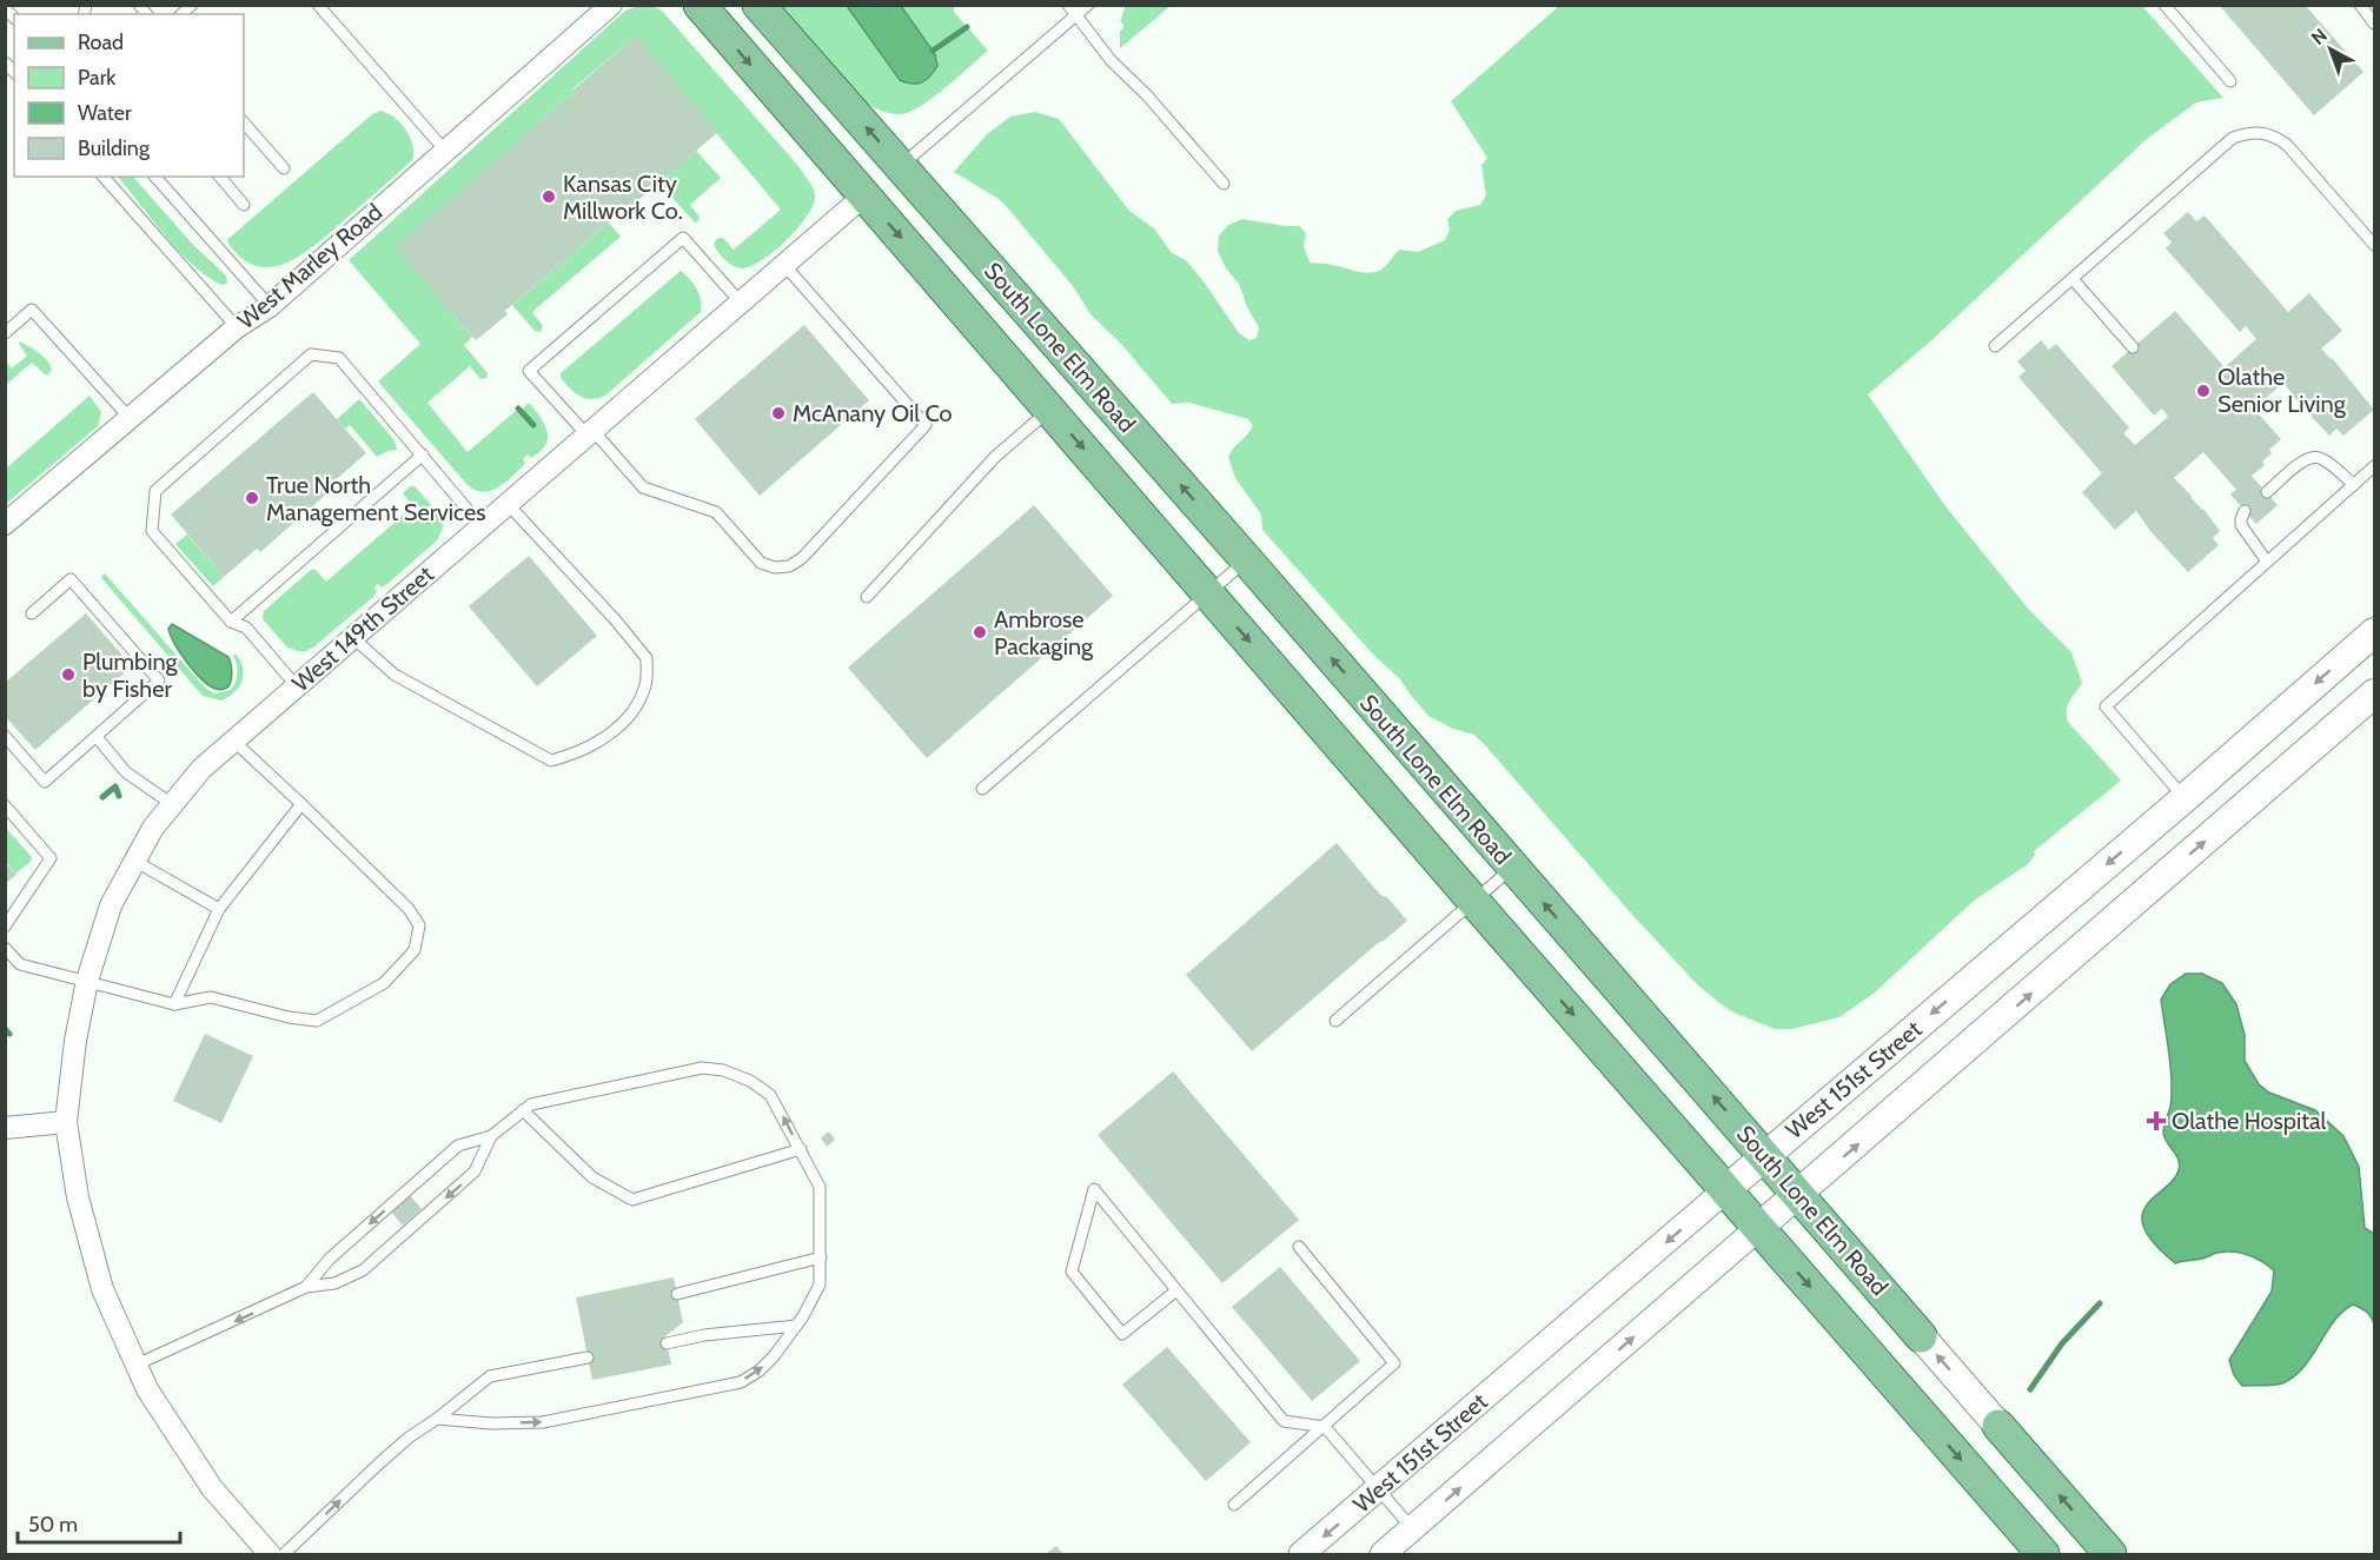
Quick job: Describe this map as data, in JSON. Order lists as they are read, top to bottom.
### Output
{
  "streets": {
    "main road": ["South Lone Elm Road", "West 151st Street"],
    "street": ["West Marley Road", "West 149th Street"]
  },
  "crossings": [
    ["South Lone Elm Road", "West 149th Street"],
    ["South Lone Elm Road", "West 151st Street"]
  ],
  "places": {
    "other": [
      "Kansas City Millwork Co.",
      "Olathe Senior Living",
      "McAnany Oil Co",
      "True North Management Services",
      "Ambrose Packaging",
      "Plumbing by Fisher"
    ],
    "health": ["Olathe Hospital"]
  },
  "legend": [
    "Road",
    "Park",
    "Water",
    "Building"
  ],
  "scale_bar": "50 m",
  "north": "top left"
}
